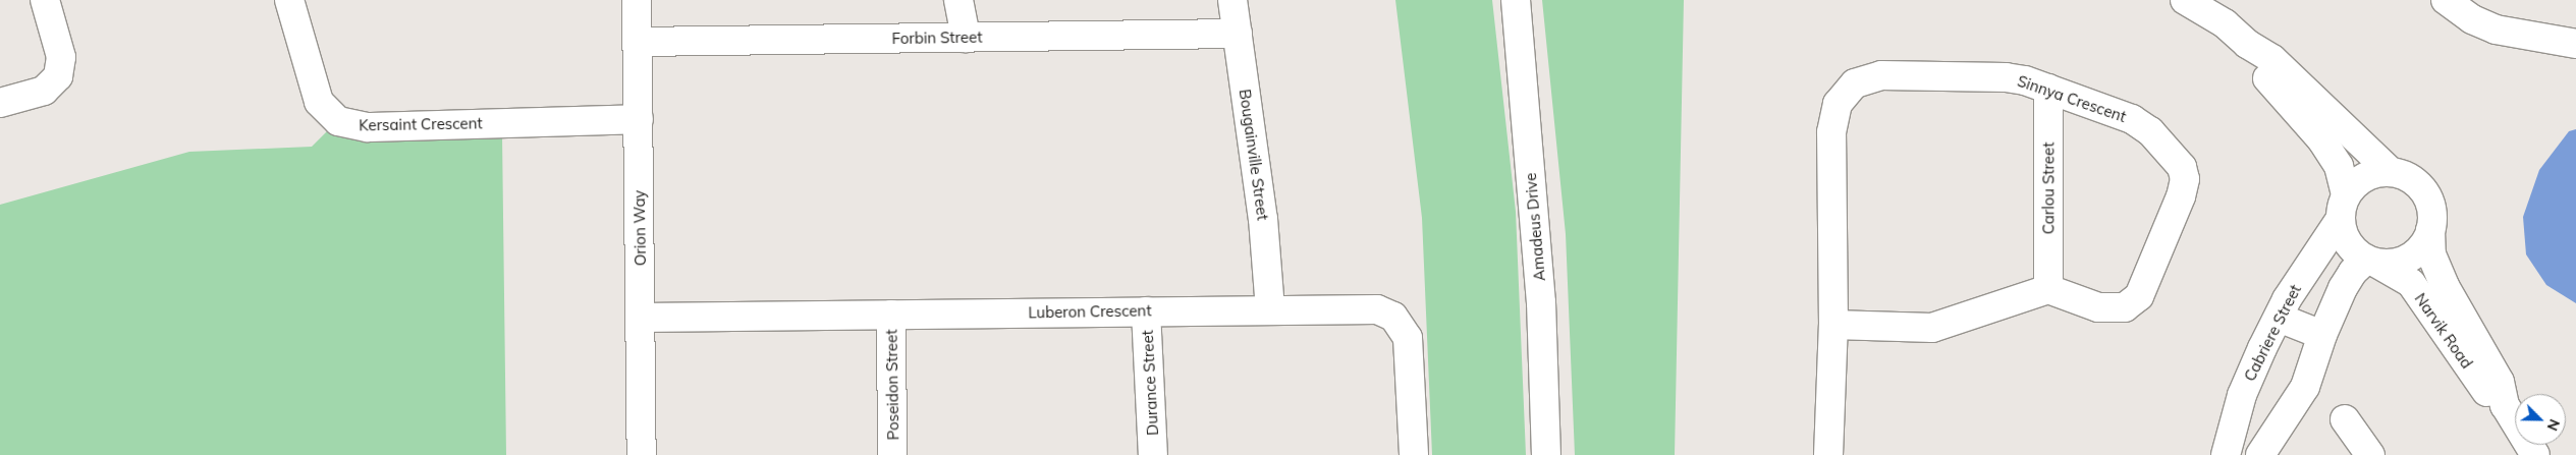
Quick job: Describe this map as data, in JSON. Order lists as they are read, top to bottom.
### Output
{
  "streets": {
    "street": [
      "Forbin Street",
      "Sinnya Crescent",
      "Kersaint Crescent",
      "Bougainville Street",
      "Carlou Street",
      "Amadeus Drive",
      "Orion Way",
      "Luberon Crescent",
      "Narvik Road",
      "Cabriere Street",
      "Durance Street",
      "Poseidon Street"
    ]
  },
  "crossings": [
    ["Forbin Street", "Bougainville Street"],
    ["Forbin Street", "Orion Way"],
    ["Sinnya Crescent", "Carlou Street"],
    ["Kersaint Crescent", "Orion Way"],
    ["Bougainville Street", "Luberon Crescent"],
    ["Orion Way", "Luberon Crescent"],
    ["Luberon Crescent", "Durance Street"],
    ["Luberon Crescent", "Poseidon Street"],
    ["Narvik Road", "Cabriere Street"]
  ],
  "north": "bottom right"
}
